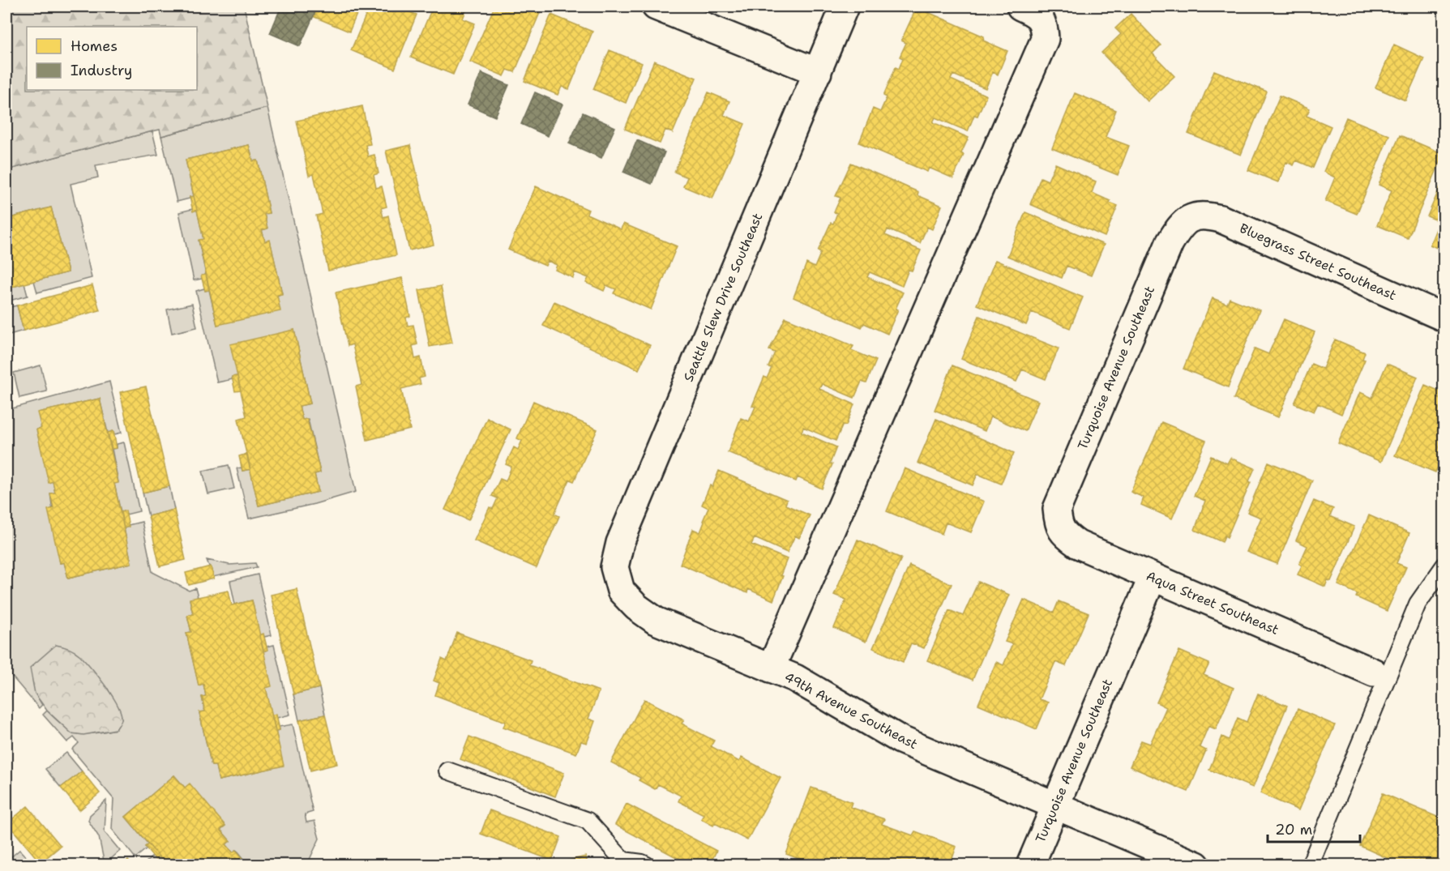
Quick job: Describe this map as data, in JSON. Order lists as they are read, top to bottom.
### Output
{
  "streets": {
    "street": [
      "Bluegrass Street Southeast",
      "Seattle Slew Drive Southeast",
      "Turquoise Avenue Southeast",
      "Aqua Street Southeast",
      "49th Avenue Southeast"
    ]
  },
  "crossings": [
    ["Bluegrass Street Southeast", "Turquoise Avenue Southeast"],
    ["Seattle Slew Drive Southeast", "49th Avenue Southeast"],
    ["Turquoise Avenue Southeast", "Aqua Street Southeast"],
    ["Turquoise Avenue Southeast", "49th Avenue Southeast"]
  ],
  "legend": ["Homes", "Industry"],
  "scale_bar": "20 m"
}
